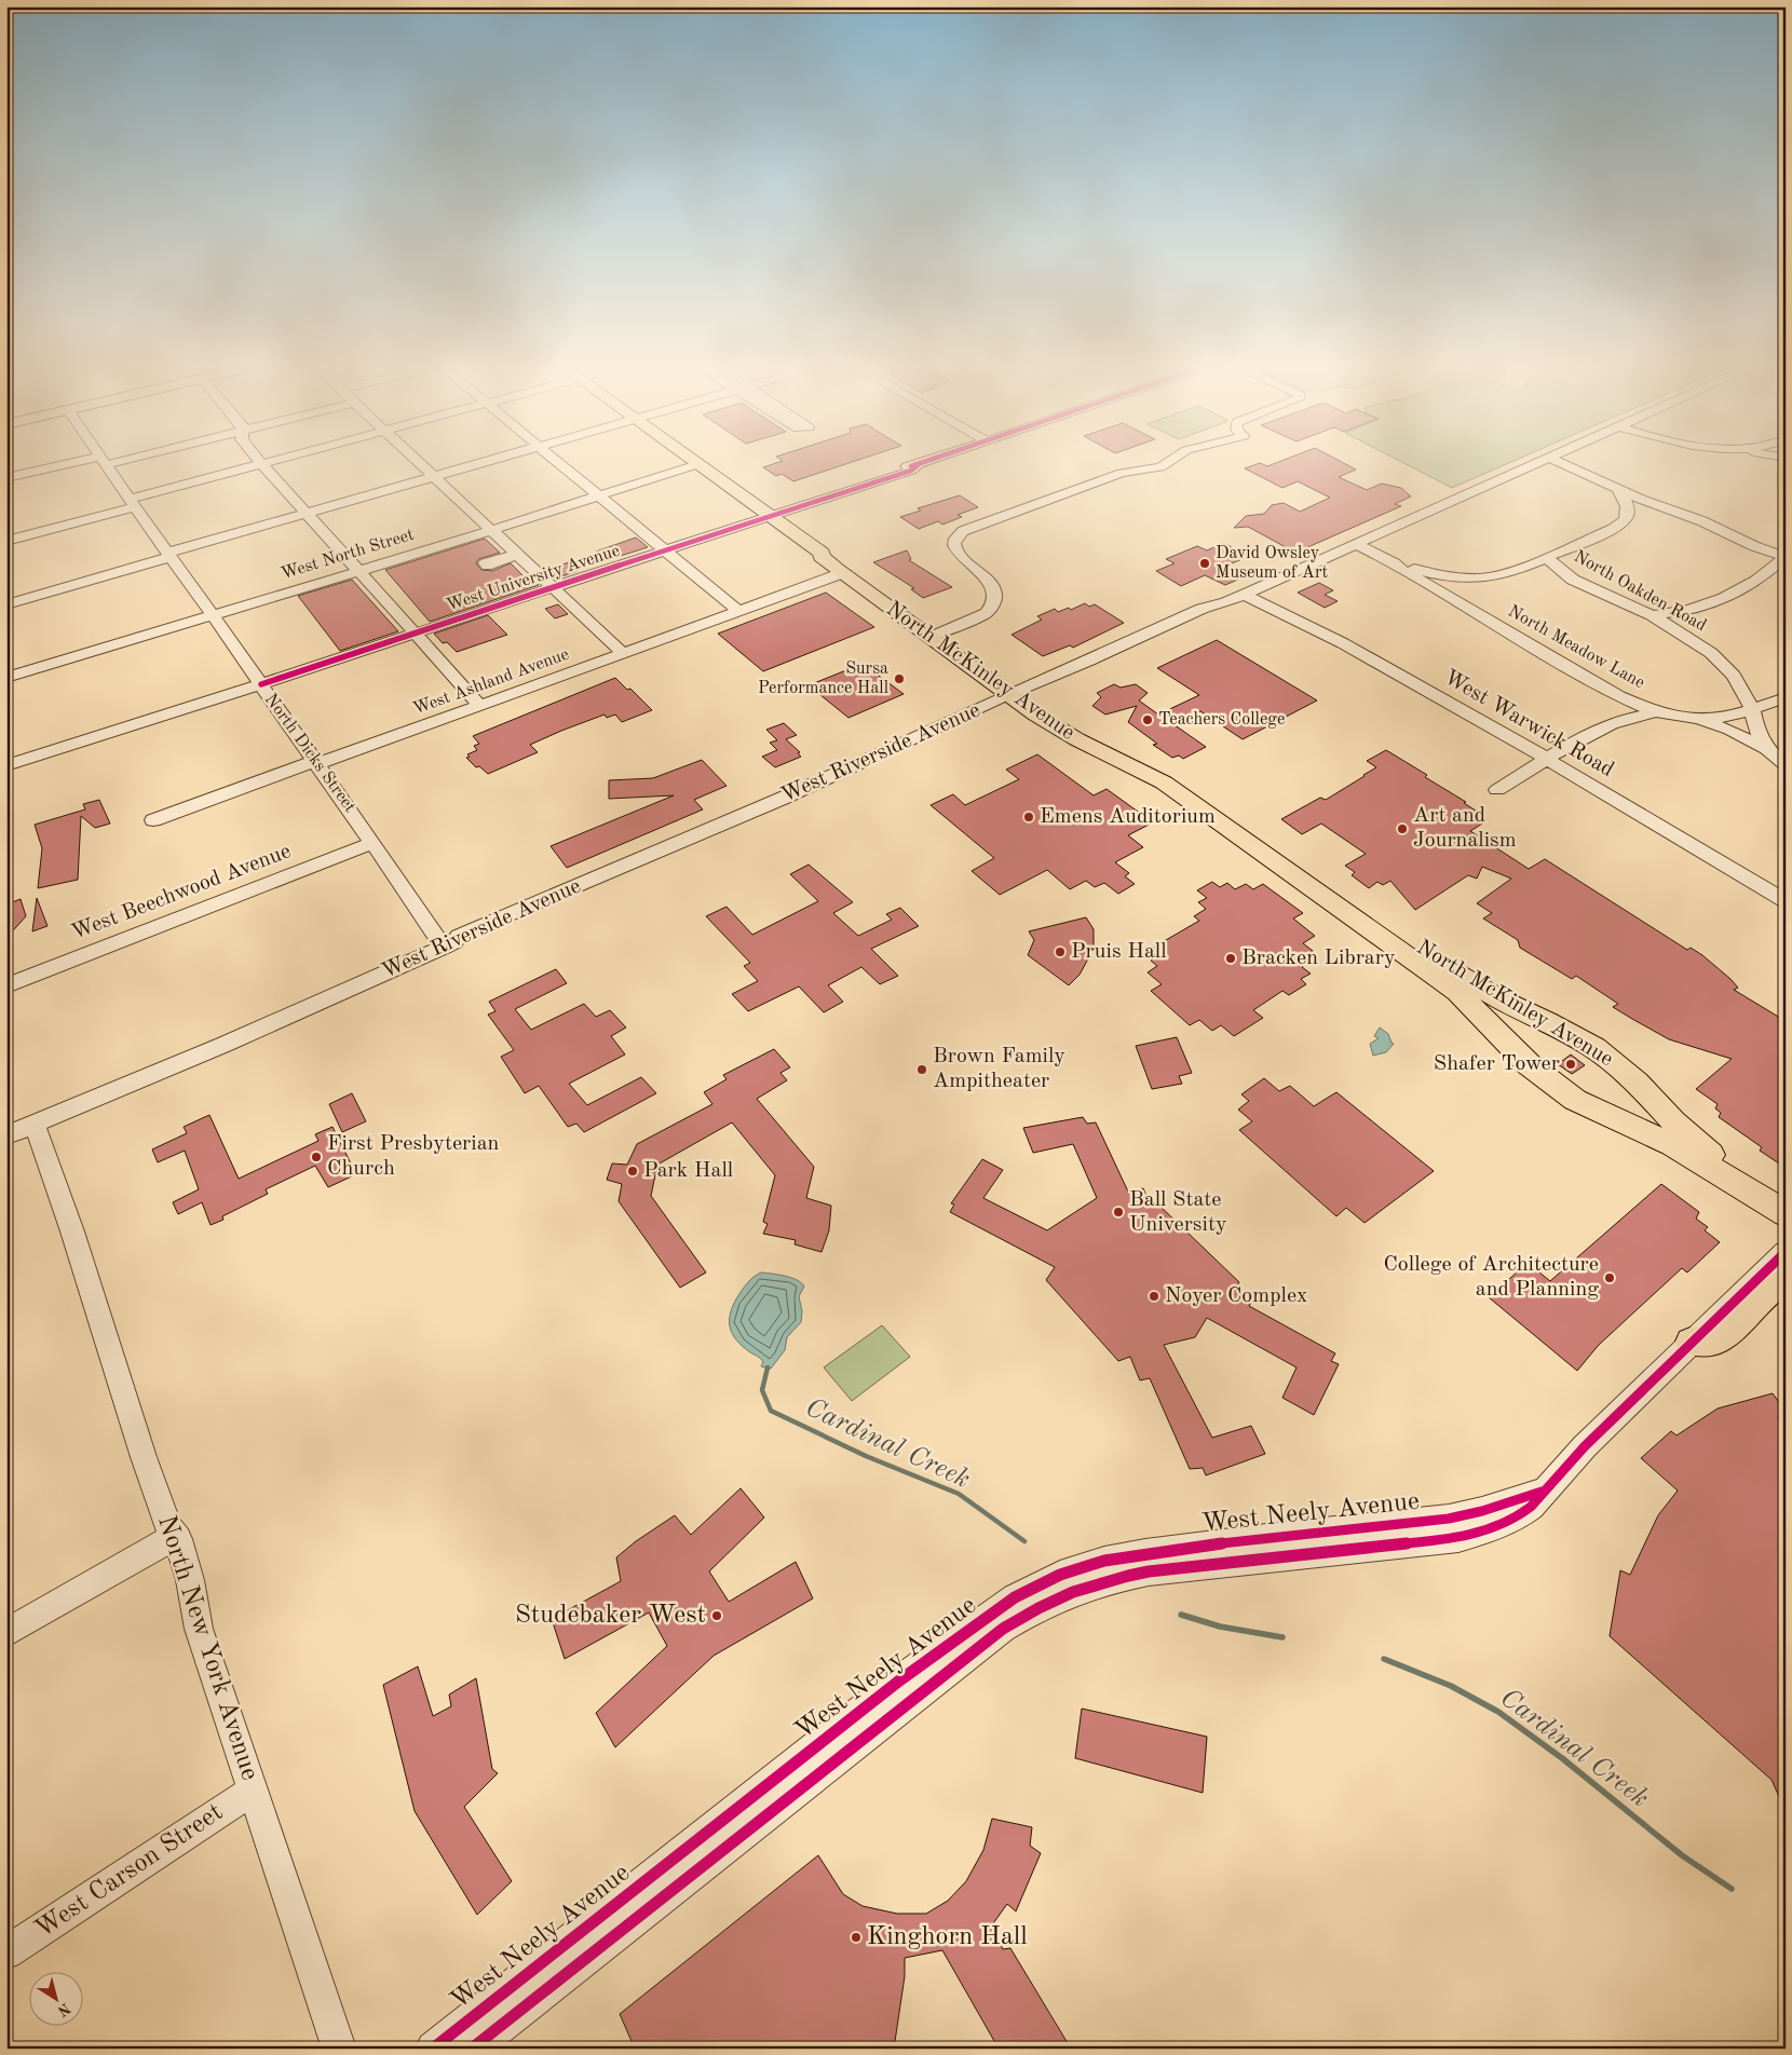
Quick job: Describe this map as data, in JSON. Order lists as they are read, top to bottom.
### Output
{
  "streets": {
    "main road": ["North McKinley Avenue"],
    "street": [
      "West North Street",
      "West University Avenue",
      "North Oakden Road",
      "North Meadow Lane",
      "West Ashland Avenue",
      "West Warwick Road",
      "North Dicks Street",
      "West Riverside Avenue",
      "West Beechwood Avenue",
      "West Neely Avenue",
      "North New York Avenue",
      "West Carson Street"
    ]
  },
  "crossings": [
    ["West North Street", "North McKinley Avenue"],
    ["West North Street", "North Dicks Street"],
    ["West University Avenue", "North McKinley Avenue"],
    ["West University Avenue", "North Dicks Street"],
    ["North McKinley Avenue", "West Ashland Avenue"],
    ["North McKinley Avenue", "West Riverside Avenue"],
    ["West Ashland Avenue", "North Dicks Street"],
    ["West Warwick Road", "West Riverside Avenue"],
    ["North Dicks Street", "West Riverside Avenue"],
    ["North Dicks Street", "West Beechwood Avenue"],
    ["West Riverside Avenue", "North New York Avenue"],
    ["North New York Avenue", "West Carson Street"]
  ],
  "water": ["Cardinal Creek"],
  "places": [
    "David Owsley Museum of Art",
    "Sursa Performance Hall",
    "Teachers College",
    "Emens Auditorium",
    "Art and Journalism",
    "Pruis Hall",
    "Bracken Library",
    "Shafer Tower",
    "Brown Family Ampitheater",
    "First Presbyterian Church",
    "Park Hall",
    "Ball State University",
    "College of Architecture and Planning",
    "Noyer Complex",
    "Studebaker West",
    "Kinghorn Hall"
  ],
  "north": "bottom right"
}
